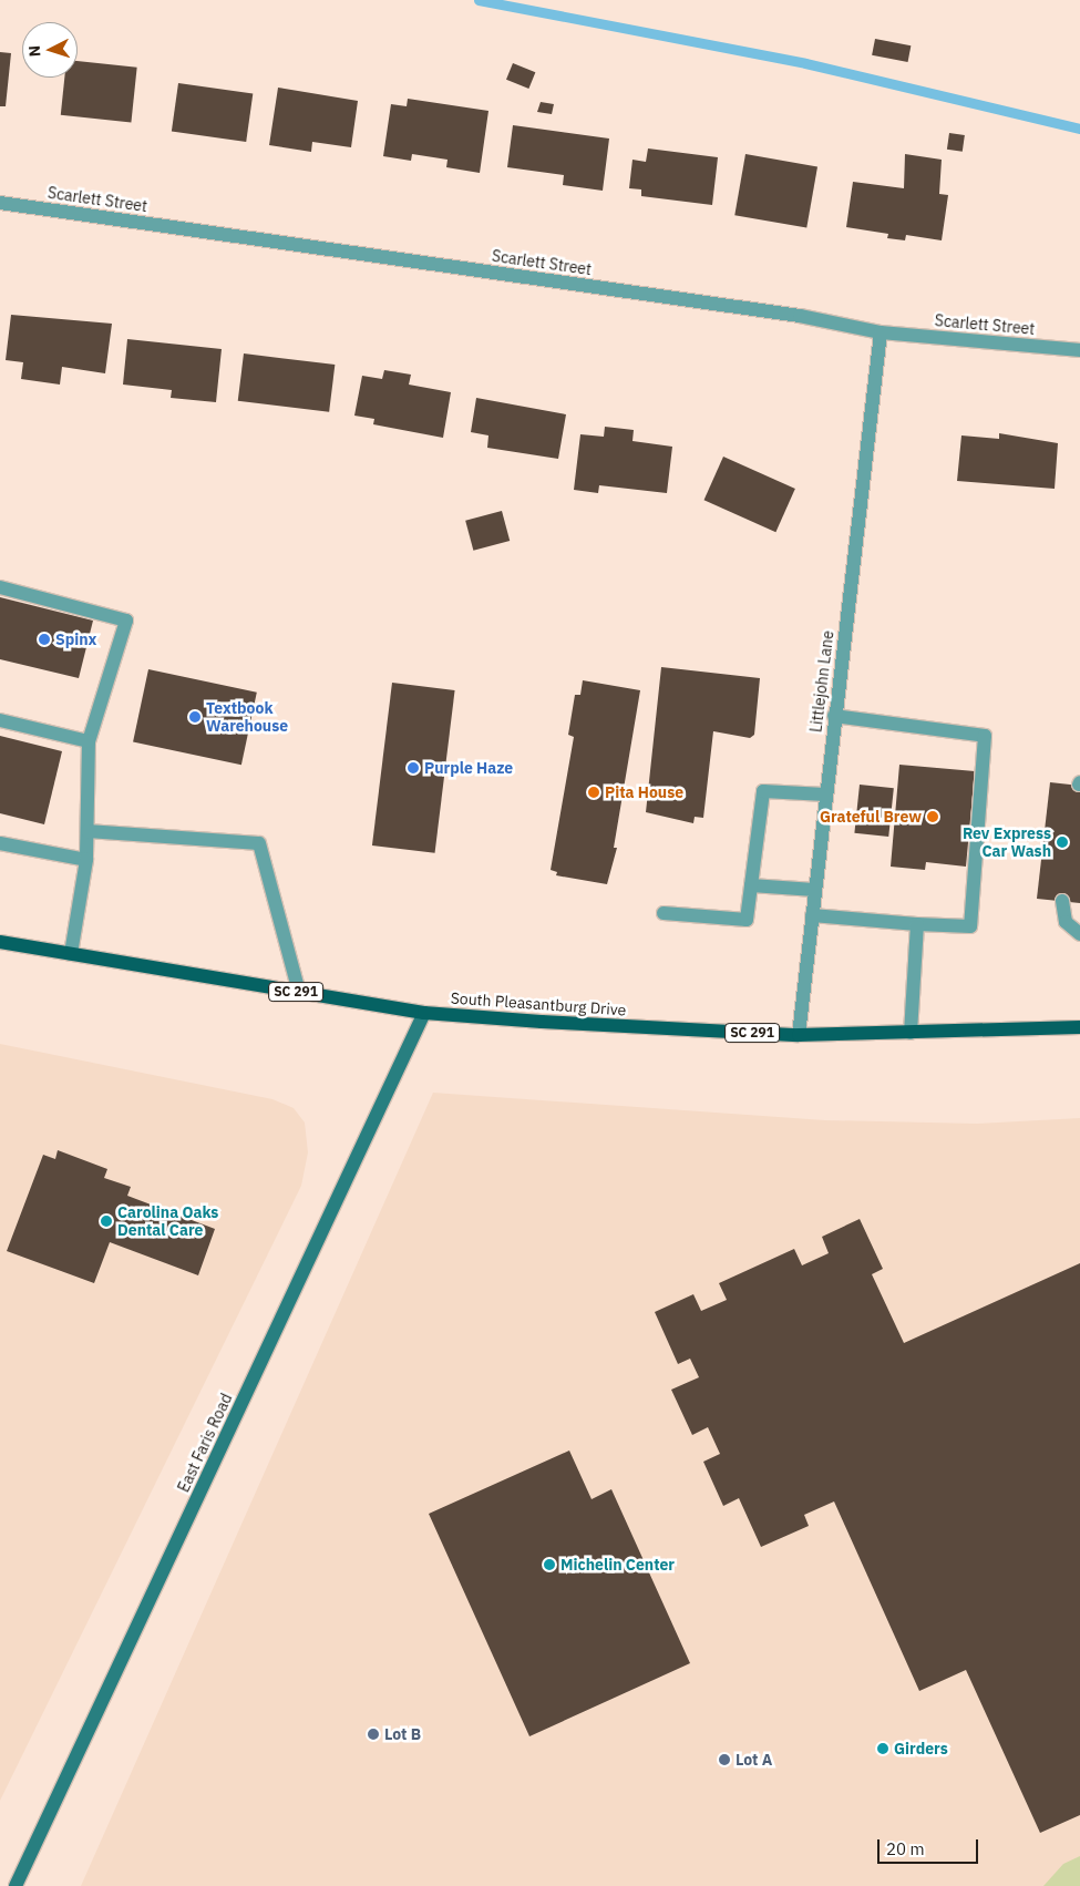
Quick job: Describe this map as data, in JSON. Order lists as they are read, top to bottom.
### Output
{
  "streets": {
    "main road": ["SC 291", "South Pleasantburg Drive", "East Faris Road"],
    "street": ["Scarlett Street", "Littlejohn Lane"]
  },
  "crossings": [
    ["Scarlett Street", "Littlejohn Lane"],
    ["Littlejohn Lane", "South Pleasantburg Drive"],
    ["South Pleasantburg Drive", "East Faris Road"]
  ],
  "places": [
    "Spinx",
    "Textbook Warehouse",
    "Purple Haze",
    "Pita House",
    "Grateful Brew",
    "Rev Express Car Wash",
    "Carolina Oaks Dental Care",
    "Michelin Center",
    "Lot B",
    "Girders",
    "Lot A"
  ],
  "scale_bar": "20 m",
  "north": "left"
}
